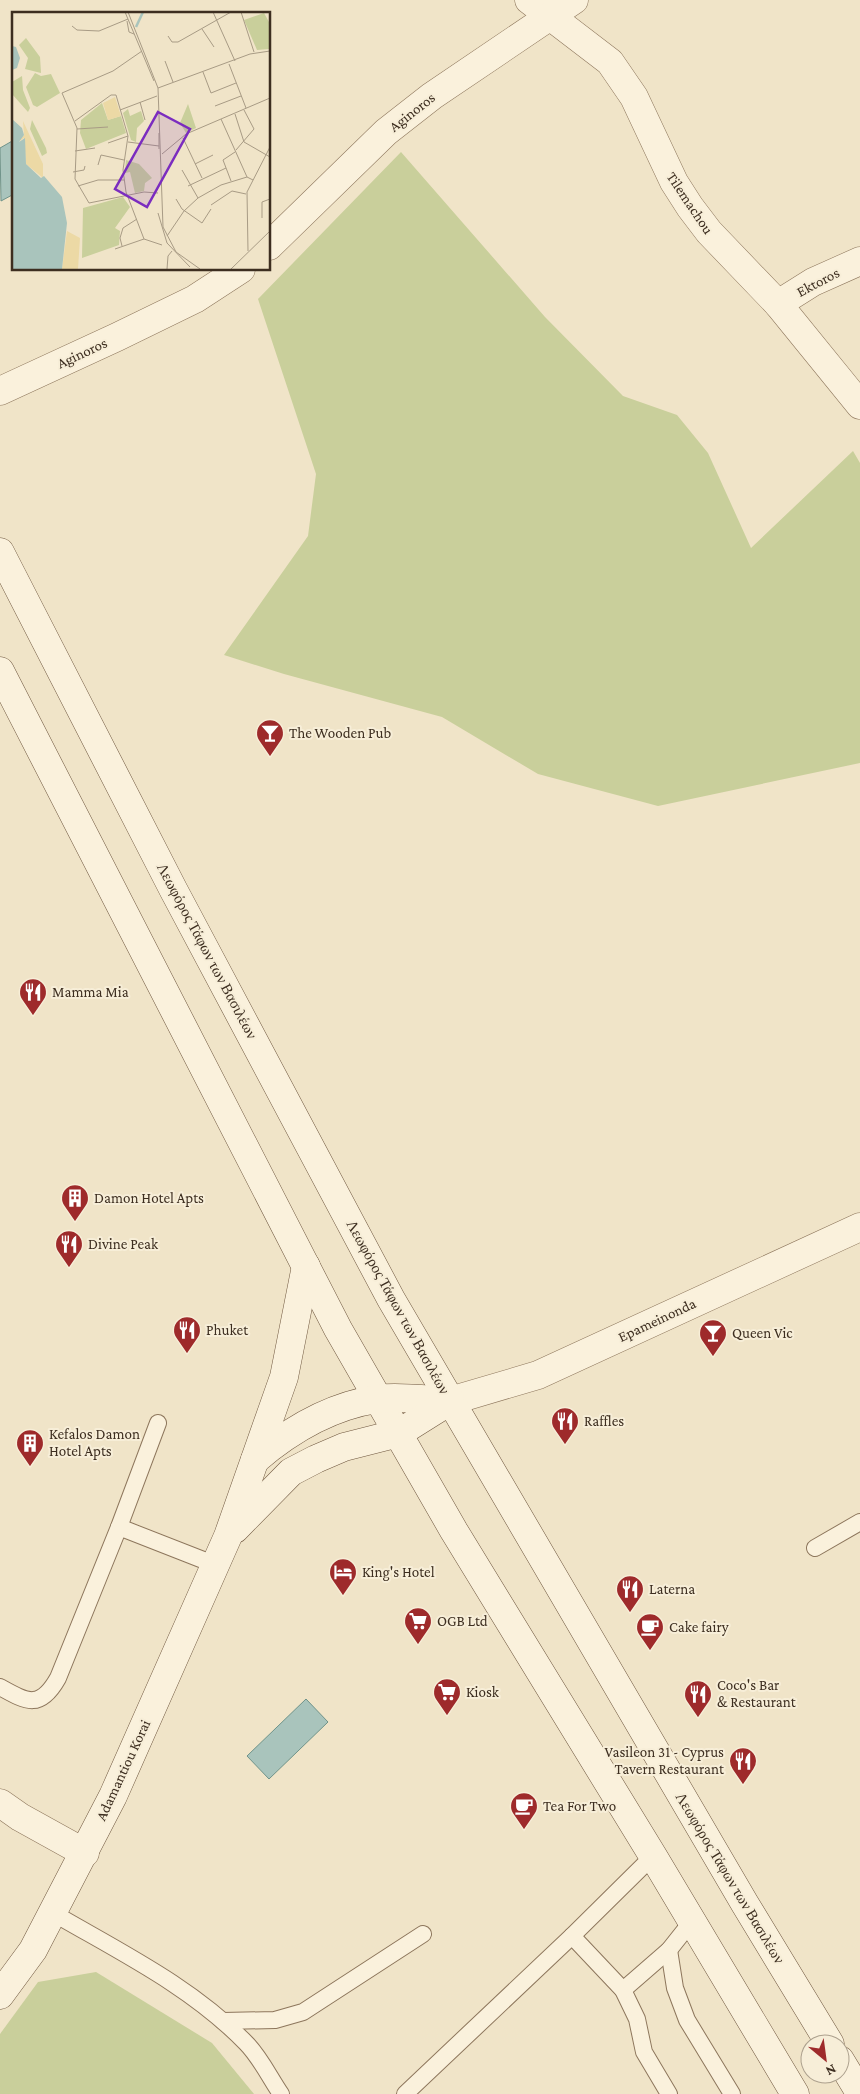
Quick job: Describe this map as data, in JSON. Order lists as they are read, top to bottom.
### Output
{
  "streets": {
    "main road": [
      "Aginoros",
      "Tilemachou",
      "Ektoros",
      "Λεωφόρος Τάφων των Βασιλέων",
      "Epameinonda",
      "Adamantiou Korai"
    ]
  },
  "crossings": [
    ["Aginoros", "Tilemachou"],
    ["Tilemachou", "Ektoros"],
    ["Λεωφόρος Τάφων των Βασιλέων", "Epameinonda"],
    ["Λεωφόρος Τάφων των Βασιλέων", "Adamantiou Korai"],
    ["Epameinonda", "Adamantiou Korai"]
  ],
  "places": {
    "bar": ["The Wooden Pub", "Queen Vic"],
    "restaurant": [
      "Mamma Mia",
      "Divine Peak",
      "Phuket",
      "Raffles",
      "Laterna",
      "Coco's Bar & Restaurant",
      "Vasileon 31 - Cyprus Tavern Restaurant"
    ],
    "building": ["Damon Hotel Apts", "Kefalos Damon Hotel Apts"],
    "hotel": ["King's Hotel"],
    "supermarket": ["OGB Ltd", "Kiosk"],
    "cafe": ["Cake fairy", "Tea For Two"]
  },
  "north": "bottom right"
}
